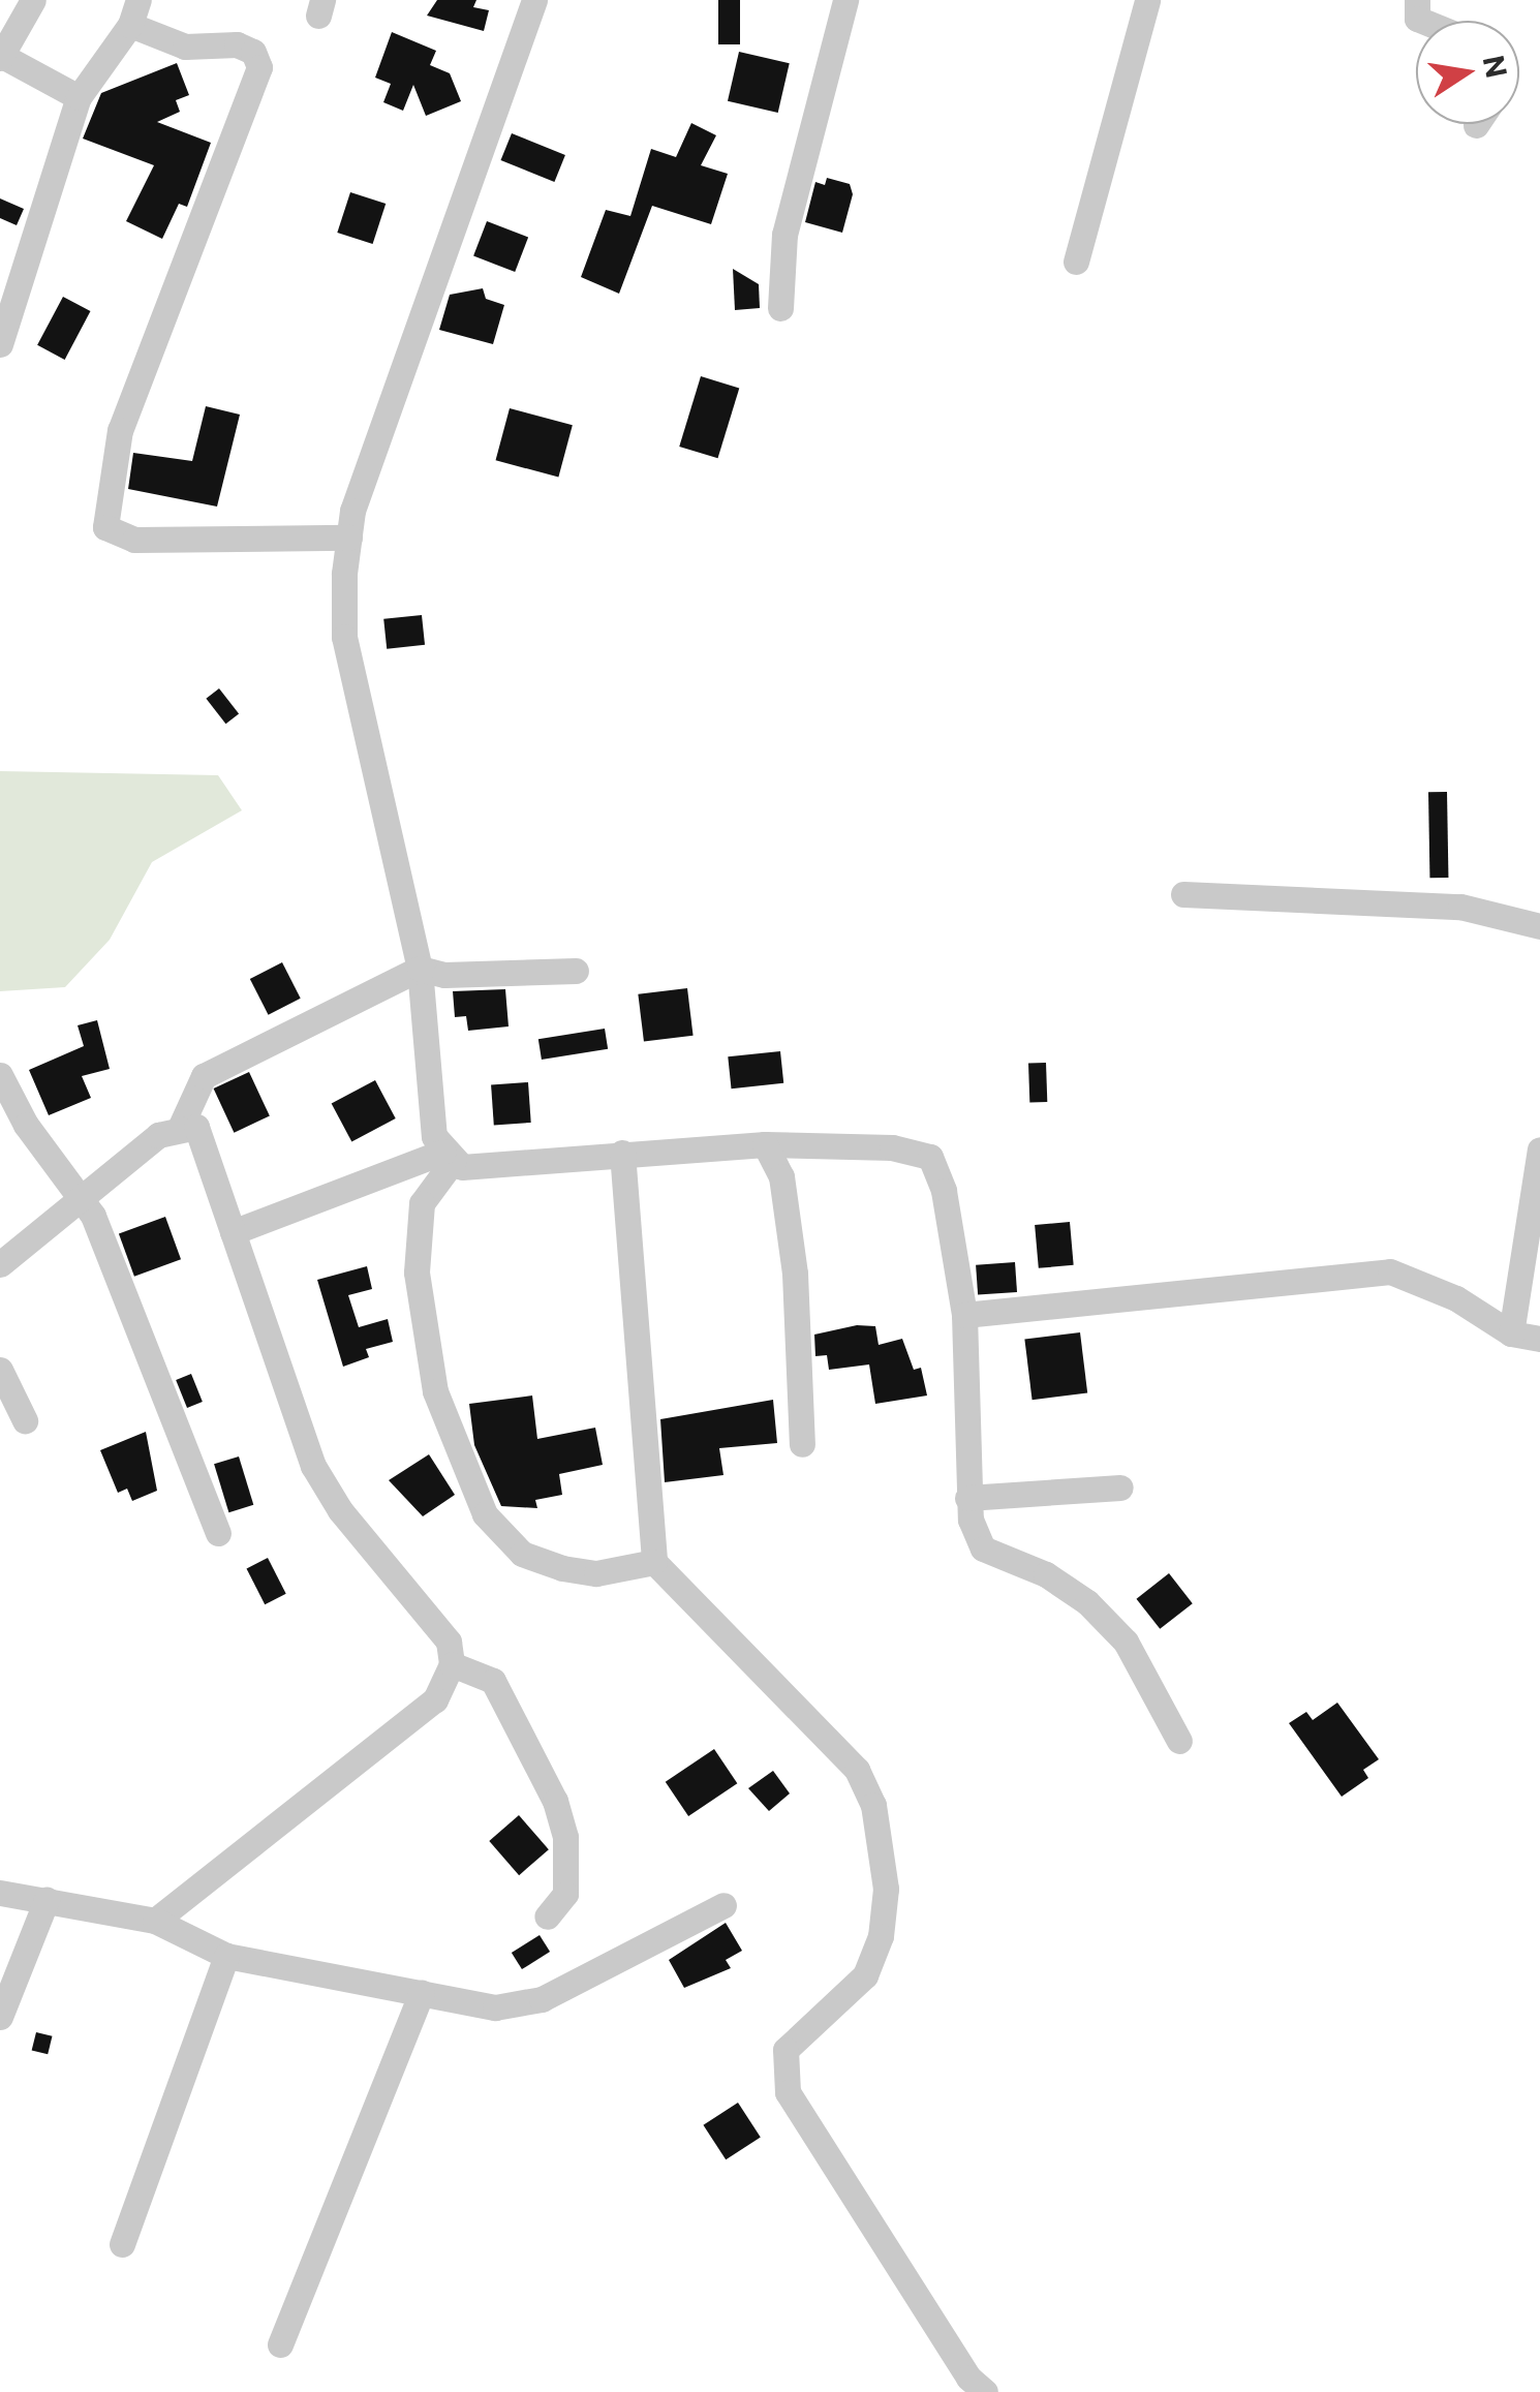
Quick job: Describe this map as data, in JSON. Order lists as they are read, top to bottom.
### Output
{
  "north": "right"
}
